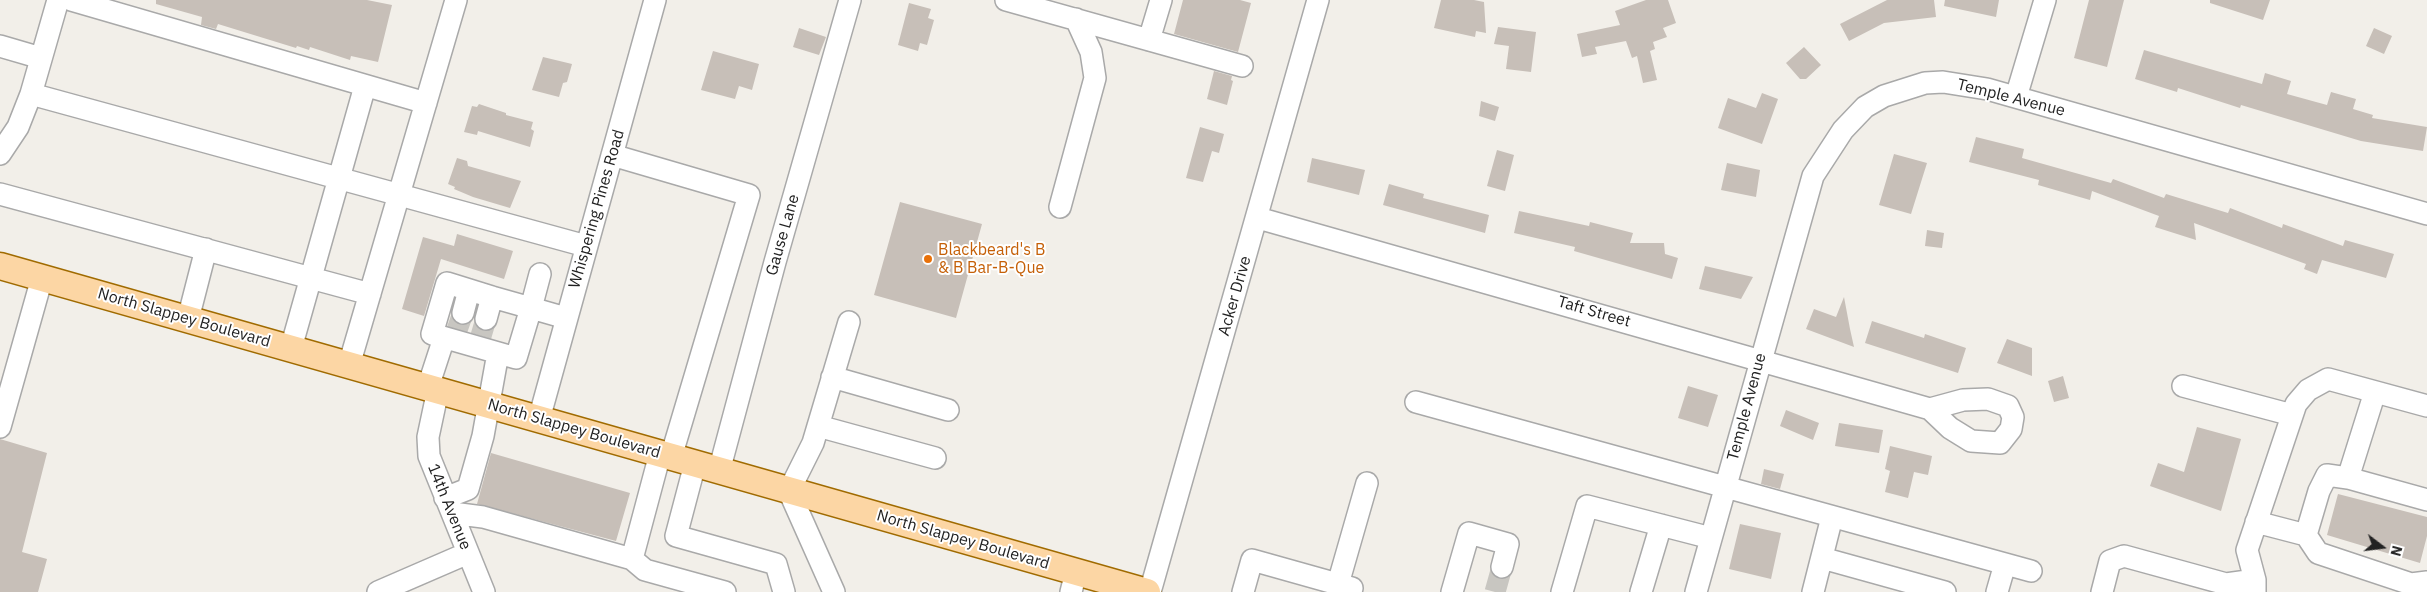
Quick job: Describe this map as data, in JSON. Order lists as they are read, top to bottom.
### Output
{
  "streets": {
    "main road": ["North Slappey Boulevard"],
    "street": [
      "Temple Avenue",
      "Whispering Pines Road",
      "Gause Lane",
      "Acker Drive",
      "Taft Street",
      "14th Avenue"
    ]
  },
  "crossings": [
    ["Temple Avenue", "Taft Street"],
    ["Whispering Pines Road", "North Slappey Boulevard"],
    ["Gause Lane", "North Slappey Boulevard"],
    ["Acker Drive", "Taft Street"],
    ["Acker Drive", "North Slappey Boulevard"],
    ["North Slappey Boulevard", "14th Avenue"]
  ],
  "places": ["Blackbeard's B & B Bar-B-Que"],
  "north": "right"
}
